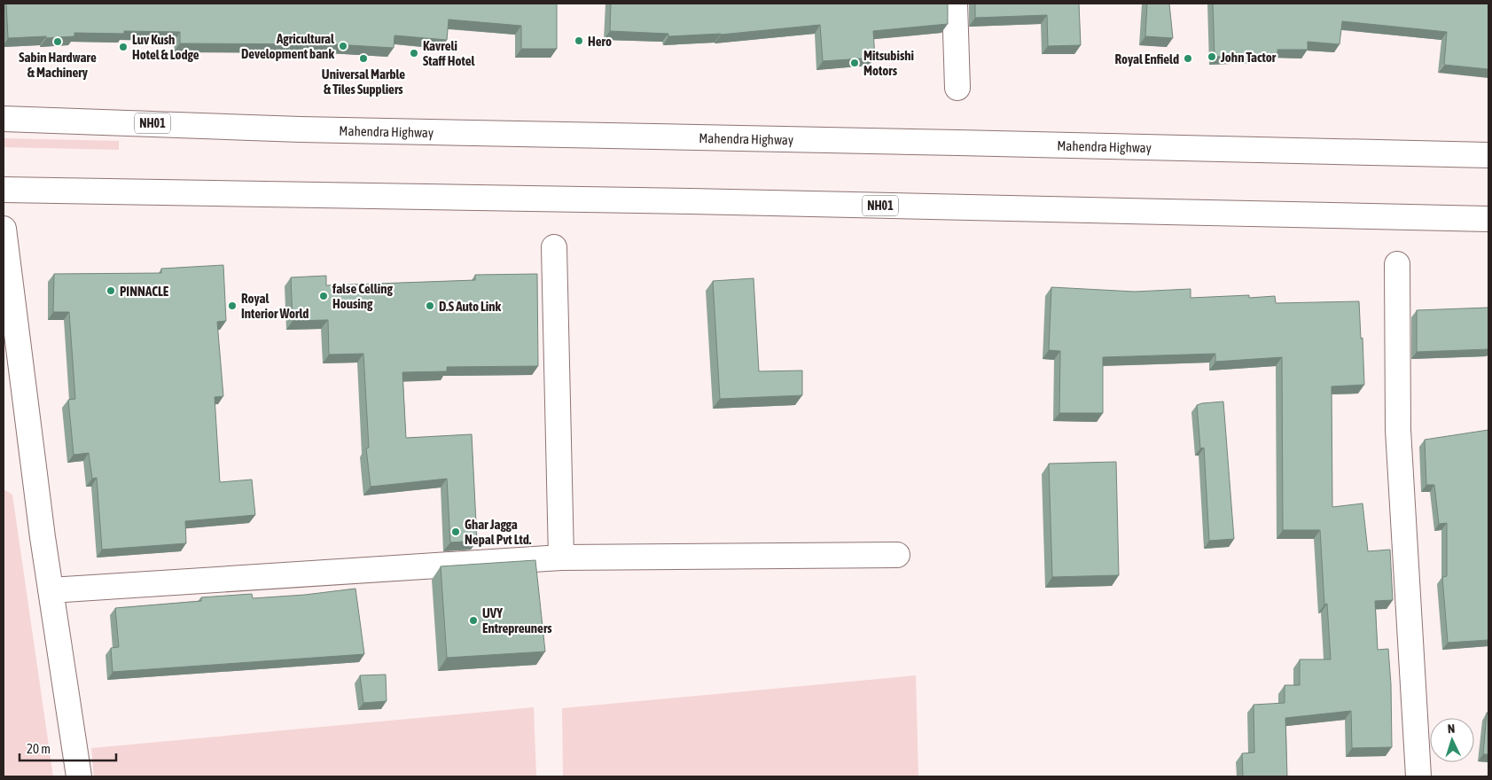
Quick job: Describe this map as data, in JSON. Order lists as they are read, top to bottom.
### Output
{
  "streets": {
    "main road": ["NH01", "Mahendra Highway"]
  },
  "places": [
    "Hero",
    "Sabin Hardware & Machinery",
    "Agricultural Development bank",
    "Luv Kush Hotel & Lodge",
    "Kavreli Staff Hotel",
    "John Tactor",
    "Universal Marble & Tiles Suppliers",
    "Royal Enfield",
    "Mitsubishi Motors",
    "PINNACLE",
    "false Celling Housing",
    "Royal Interior World",
    "D.S Auto Link",
    "Ghar Jagga Nepal Pvt Ltd.",
    "UVY Entrepreuners"
  ],
  "scale_bar": "20 m",
  "north": "top"
}
